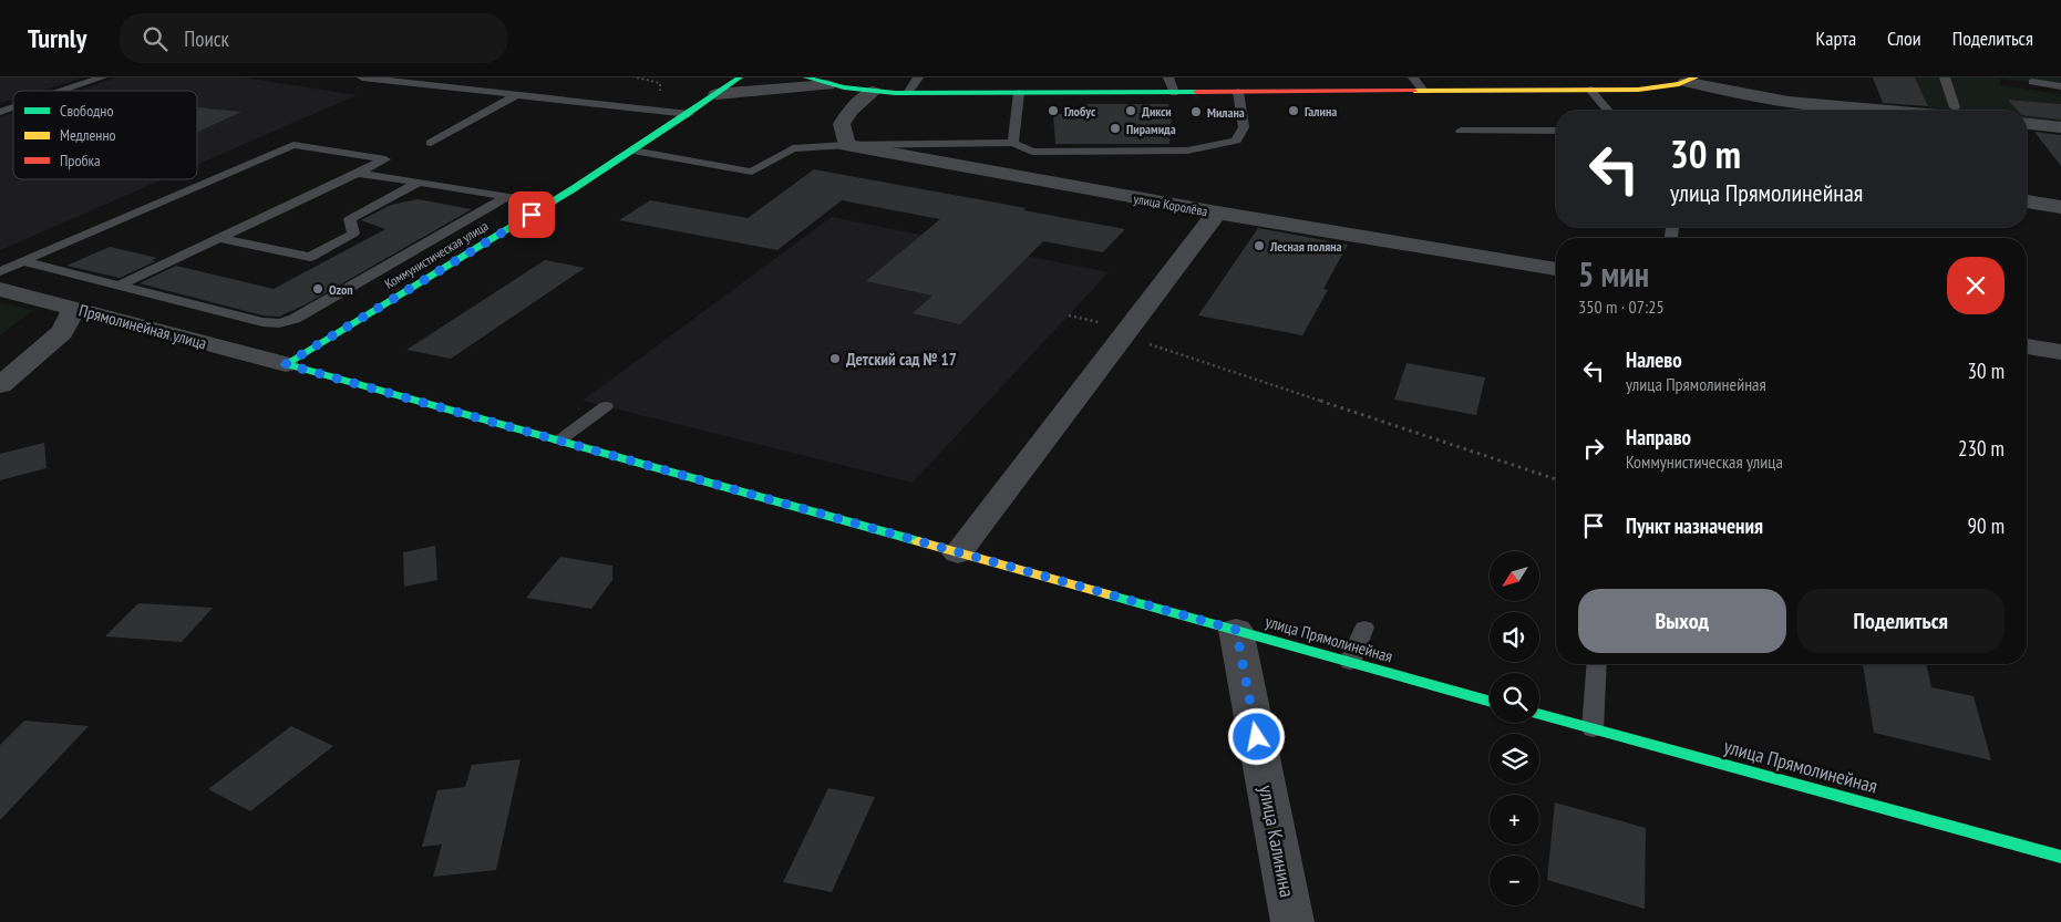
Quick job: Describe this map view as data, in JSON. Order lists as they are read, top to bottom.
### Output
{
  "streets": {
    "street": [
      "улица Королёва",
      "Коммунистическая улица",
      "Прямолинейная улица",
      "улица Прямолинейная",
      "улица Калинина"
    ]
  },
  "crossings": [
    ["Коммунистическая улица", "Прямолинейная улица"],
    ["Коммунистическая улица", "улица Прямолинейная"],
    ["Прямолинейная улица", "улица Прямолинейная"],
    ["улица Прямолинейная", "улица Калинина"]
  ],
  "places": [
    "Глобус",
    "Дикси",
    "Галина",
    "Милана",
    "Пирамида",
    "Лесная поляна",
    "Ozon",
    "Детский сад № 17"
  ],
  "legend": ["Свободно", "Медленно", "Пробка"],
  "north": "bottom left",
  "page": {
    "header": "Turnly",
    "search": "Поиск",
    "nav": ["Карта", "Слои", "Поделиться"],
    "turn": ["30 m", "улица Прямолинейная"],
    "heading": ["5 мин", "350 m · 07:25"],
    "list": [
      {
        "name": "Налево",
        "note": "улица Прямолинейная",
        "value": "30 m"
      },
      {
        "name": "Направо",
        "note": "Коммунистическая улица",
        "value": "230 m"
      },
      {
        "name": "Пункт назначения",
        "value": "90 m"
      }
    ],
    "map_buttons": ["+", "−"],
    "buttons": ["Выход", "Поделиться"]
  }
}
